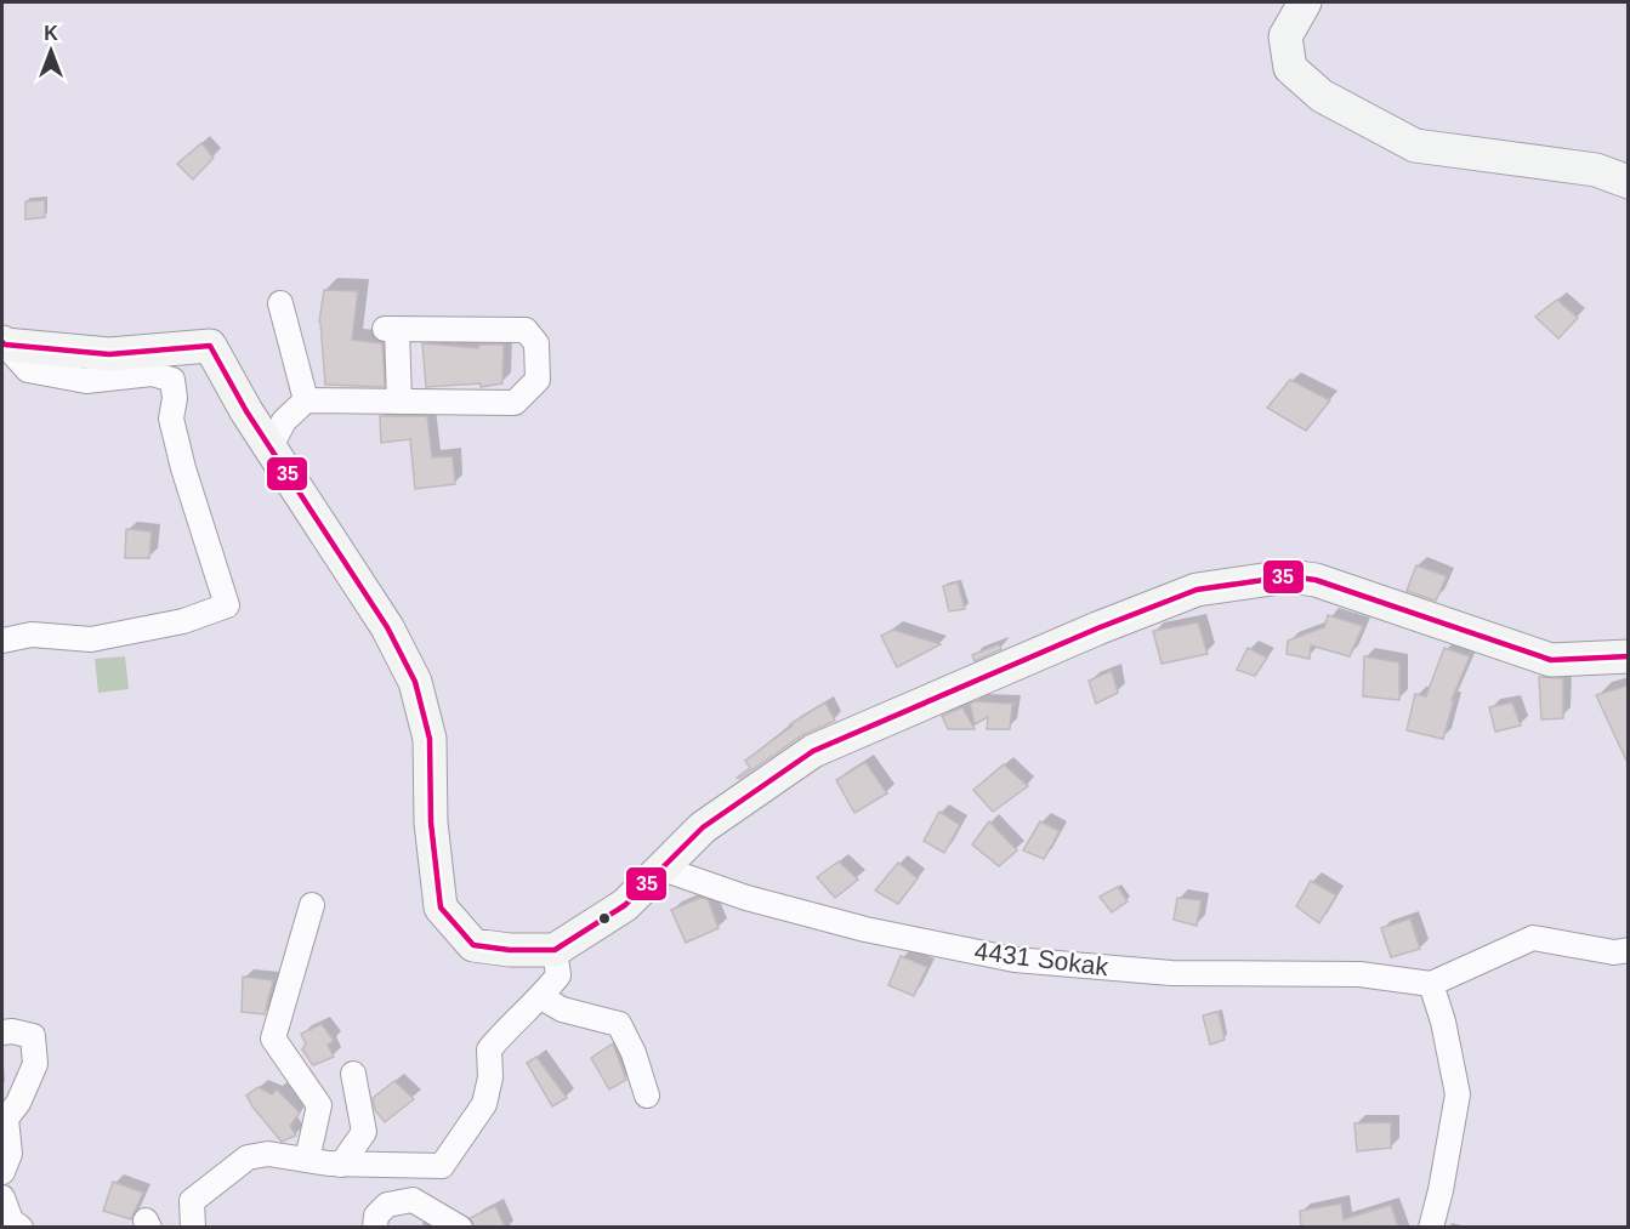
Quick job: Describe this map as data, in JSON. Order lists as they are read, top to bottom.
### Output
{
  "streets": {
    "street": ["4431 Sokak"]
  },
  "lines": ["transit line 35"],
  "north": "top"
}
